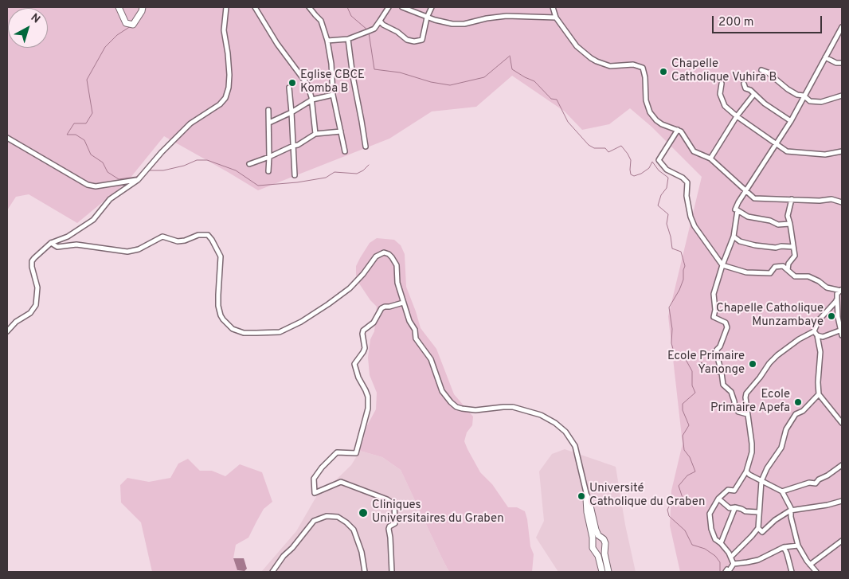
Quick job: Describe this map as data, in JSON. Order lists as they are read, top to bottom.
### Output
{
  "places": [
    "Chapelle Catholique Vuhira B",
    "Eglise CBCE Komba B",
    "Chapelle Catholique Munzambaye",
    "Ecole Primaire Yanonge",
    "Ecole Primaire Apefa",
    "Université Catholique du Graben",
    "Cliniques Universitaires du Graben"
  ],
  "scale_bar": "200 m",
  "north": "top right"
}
